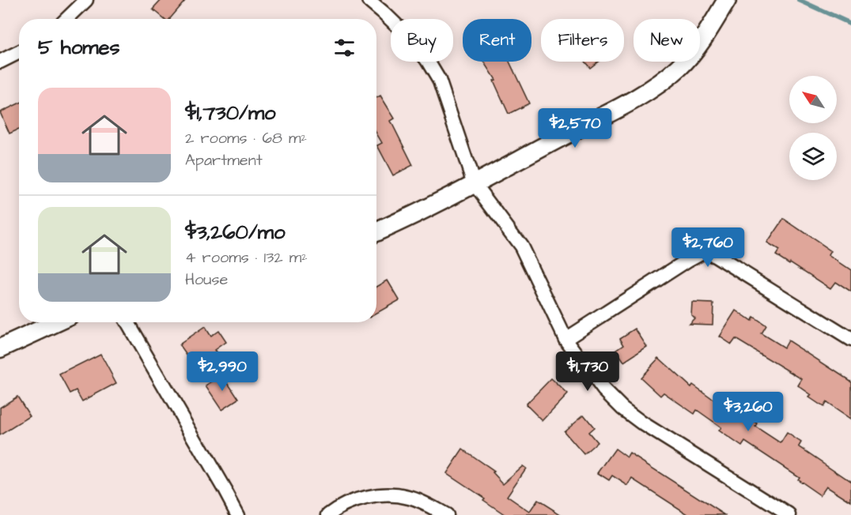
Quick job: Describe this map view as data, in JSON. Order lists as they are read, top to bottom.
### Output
{
  "north": "top left",
  "page": {
    "chip": [
      "Buy",
      "Rent",
      "Filters",
      "New"
    ],
    "heading": "5 homes",
    "list": [
      {
        "name": "$1,730/mo",
        "note": "2 rooms · 68 m² · Apartment"
      },
      {
        "name": "$3,260/mo",
        "note": "4 rooms · 132 m² · House"
      }
    ],
    "price": [
      "$2,570",
      "$2,760",
      "$2,990",
      "$1,730",
      "$3,260"
    ]
  }
}
